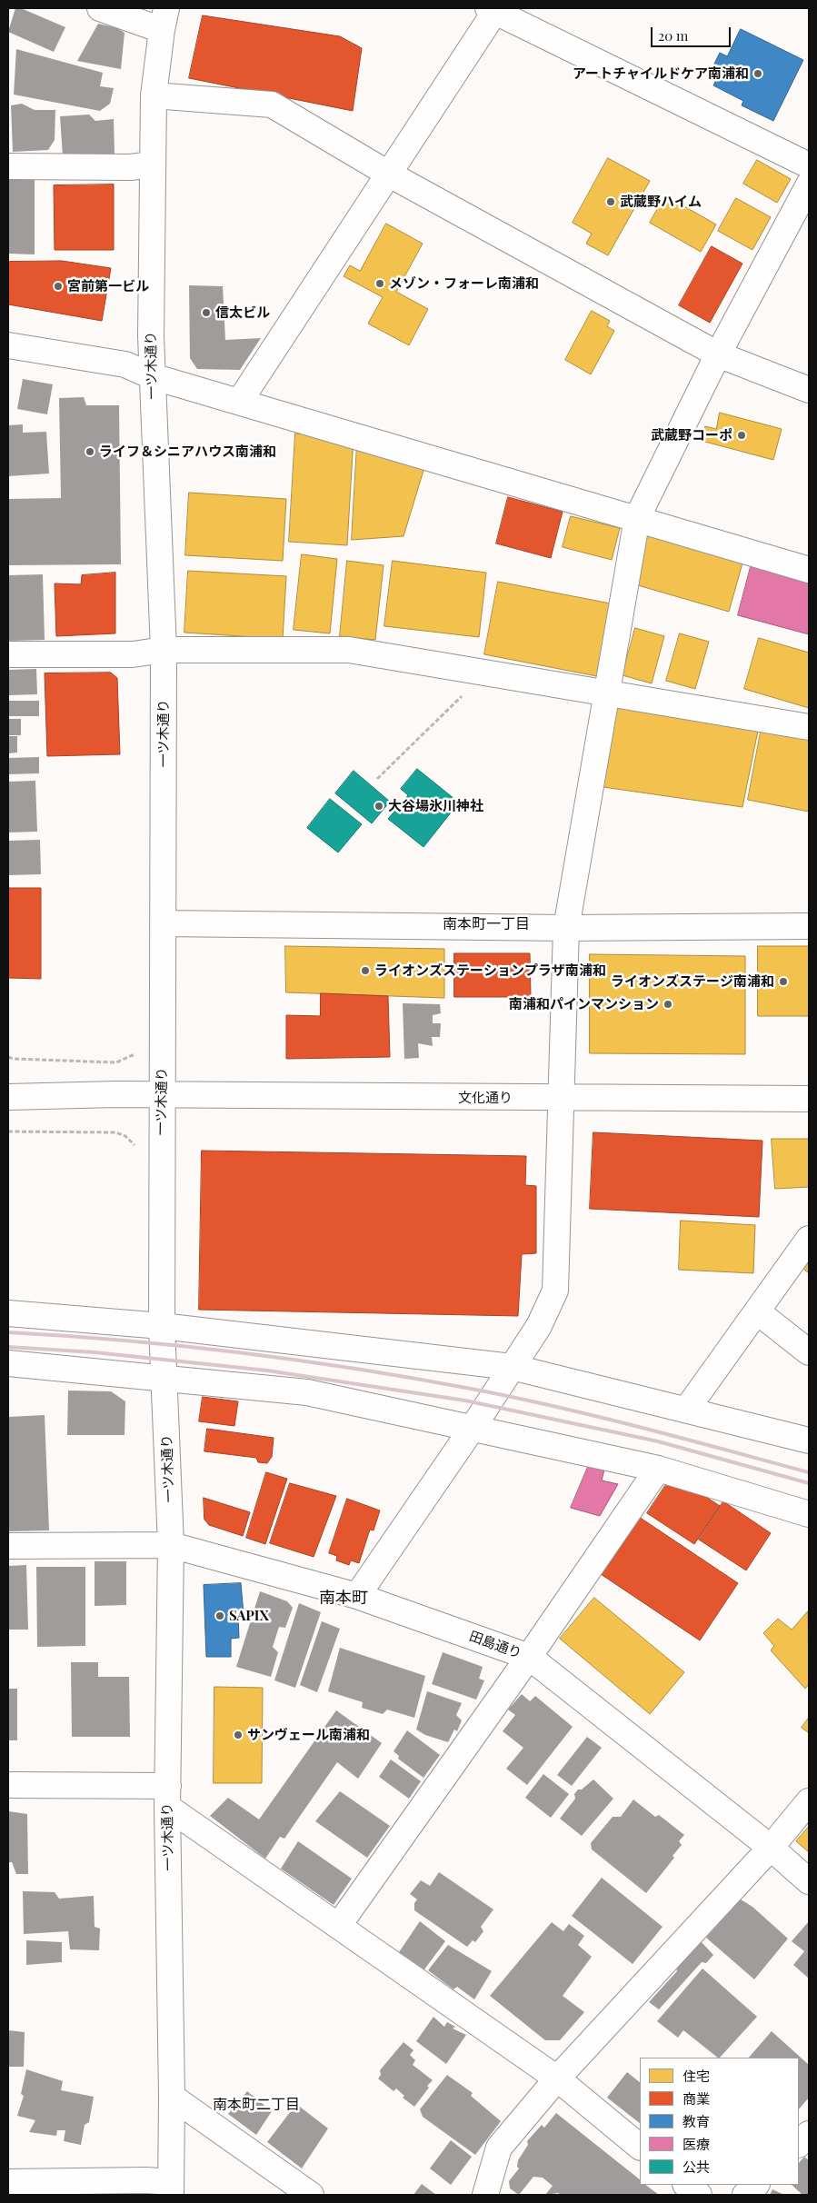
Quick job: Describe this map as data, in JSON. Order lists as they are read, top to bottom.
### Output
{
  "streets": {
    "street": ["一ツ木通り", "文化通り", "田島通り"]
  },
  "crossings": [
    ["一ツ木通り", "文化通り"],
    ["一ツ木通り", "田島通り"]
  ],
  "districts": ["南本町一丁目", "南本町", "南本町二丁目"],
  "places": [
    "アートチャイルドケア南浦和",
    "武蔵野ハイム",
    "メゾン・フォーレ南浦和",
    "宮前第一ビル",
    "信太ビル",
    "武蔵野コーポ",
    "ライフ＆シニアハウス南浦和",
    "大谷場氷川神社",
    "ライオンズステーションプラザ南浦和",
    "ライオンズステージ南浦和",
    "南浦和パインマンション",
    "SAPIX",
    "サンヴェール南浦和"
  ],
  "legend": [
    "住宅",
    "商業",
    "教育",
    "医療",
    "公共"
  ],
  "scale_bar": "20 m"
}
